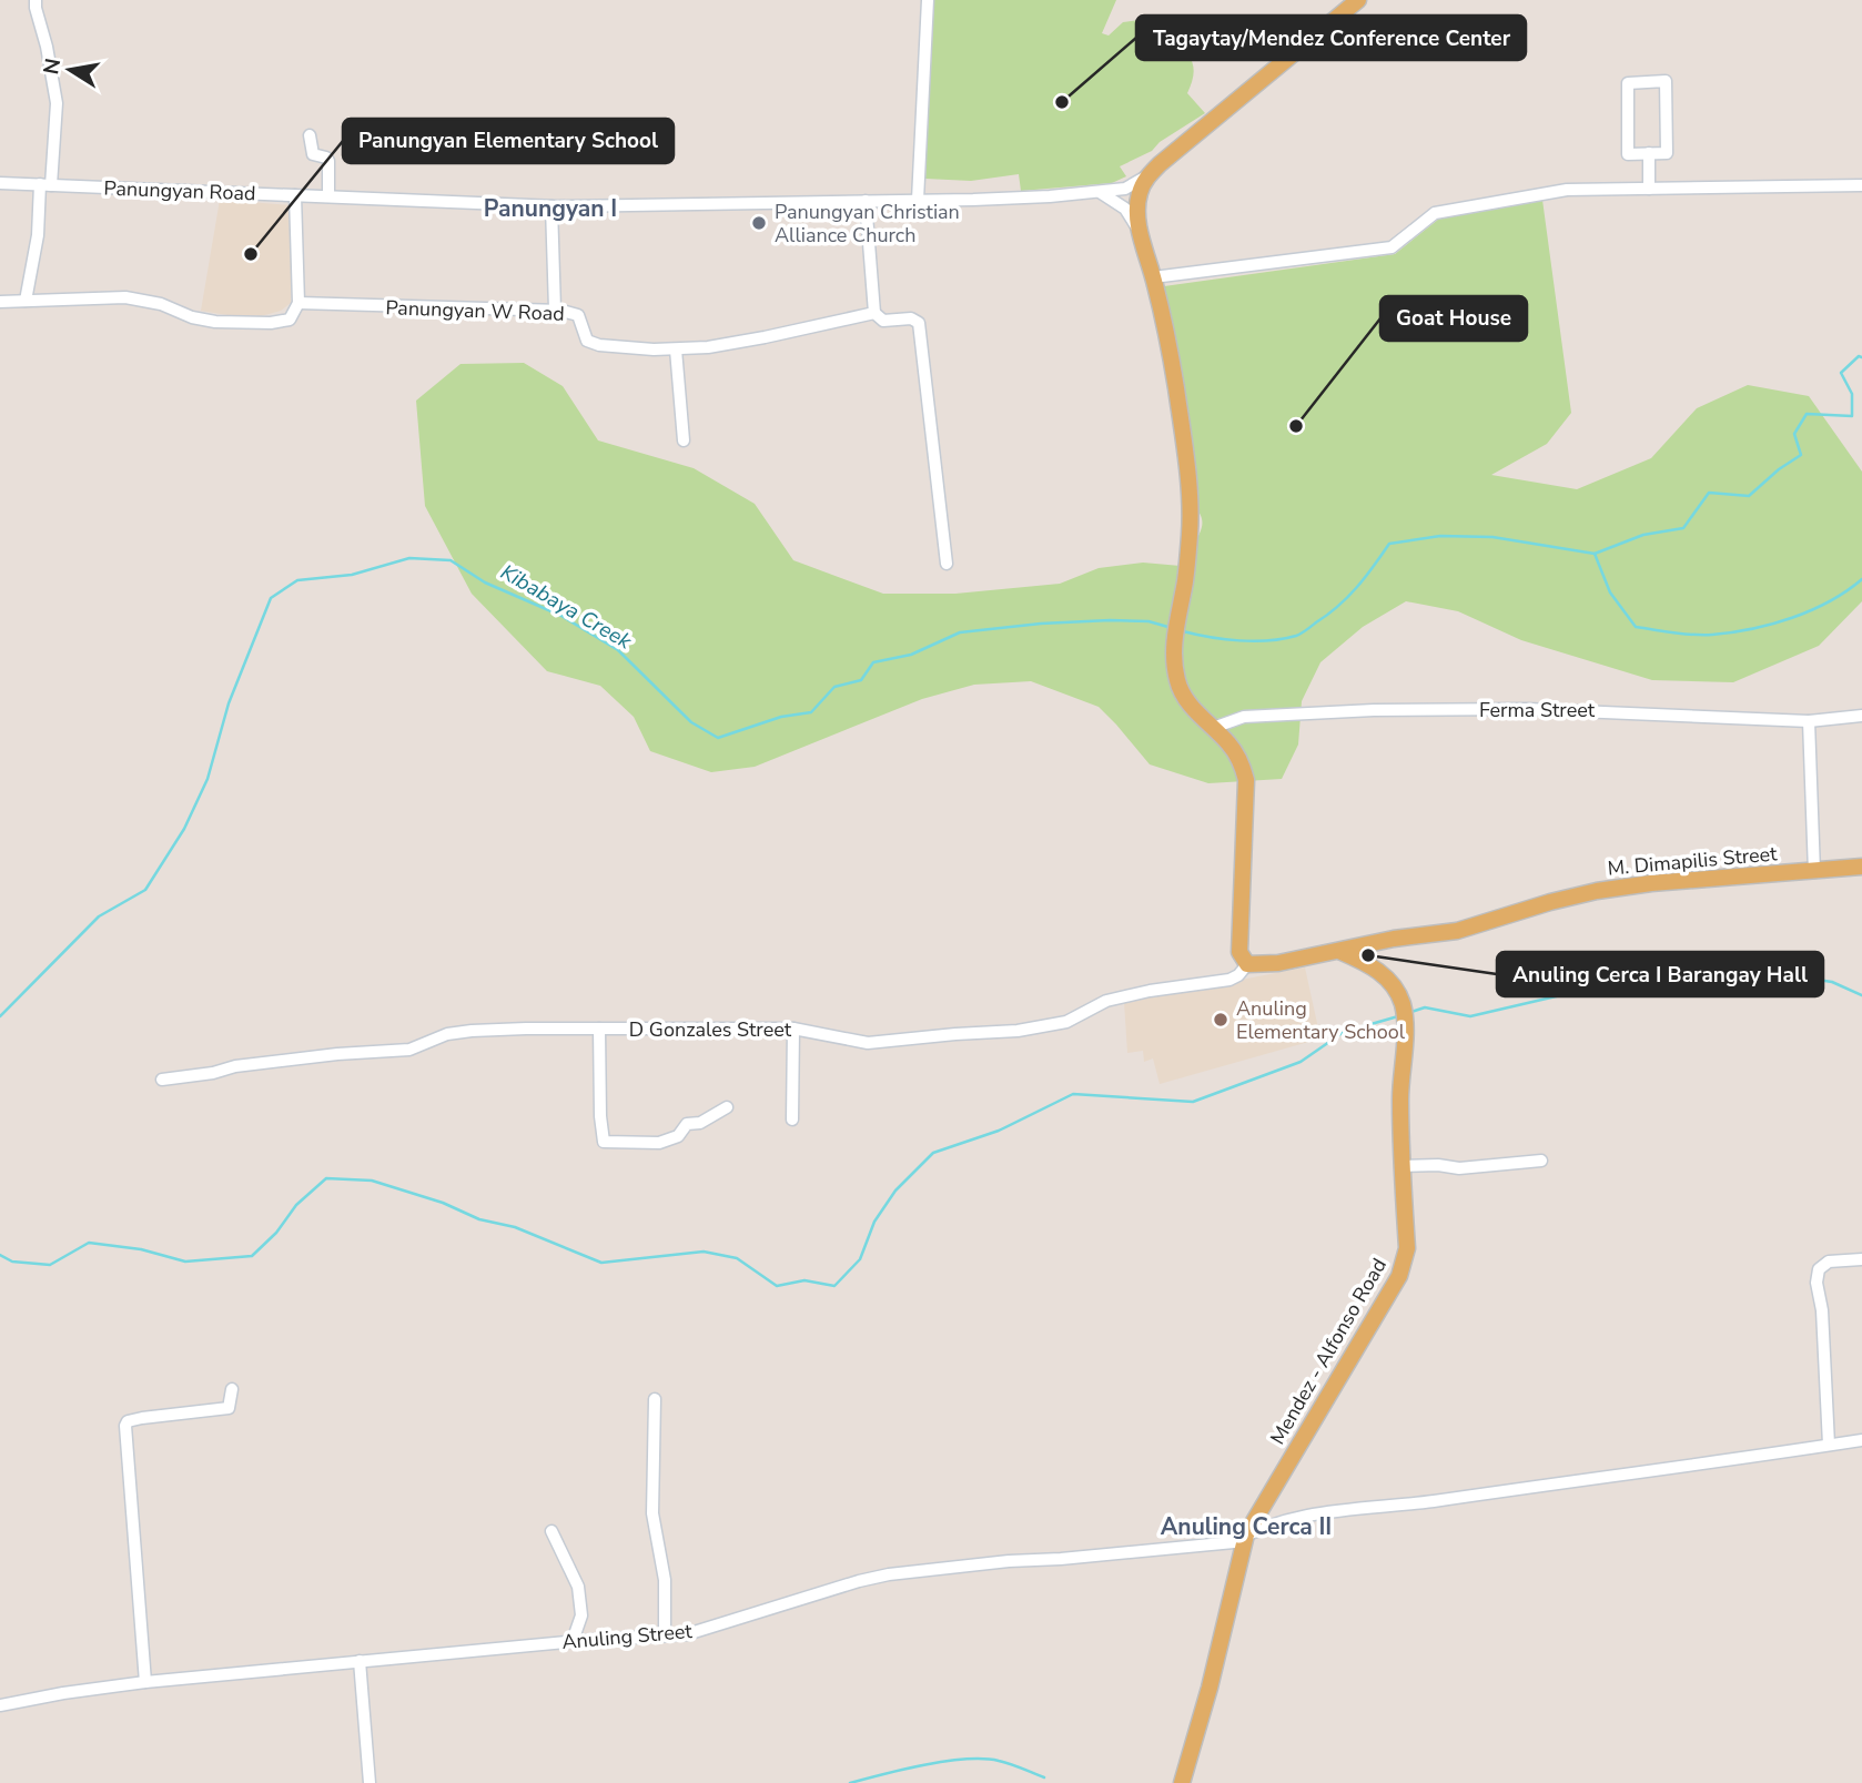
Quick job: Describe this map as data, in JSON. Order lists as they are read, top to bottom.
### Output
{
  "streets": {
    "main road": ["M. Dimapilis Street", "Mendez - Alfonso Road"],
    "street": [
      "Panungyan Road",
      "Panungyan W Road",
      "Ferma Street",
      "D Gonzales Street",
      "Anuling Street"
    ]
  },
  "crossings": [
    ["M. Dimapilis Street", "D Gonzales Street"],
    ["Mendez - Alfonso Road", "Anuling Street"]
  ],
  "districts": ["Panungyan I", "Anuling Cerca II"],
  "water": ["Kibabaya Creek"],
  "places": [
    "Tagaytay/Mendez Conference Center",
    "Panungyan Christian Alliance Church",
    "Panungyan Elementary School",
    "Goat House",
    "Anuling Cerca I Barangay Hall",
    "Anuling Elementary School"
  ],
  "north": "left"
}
